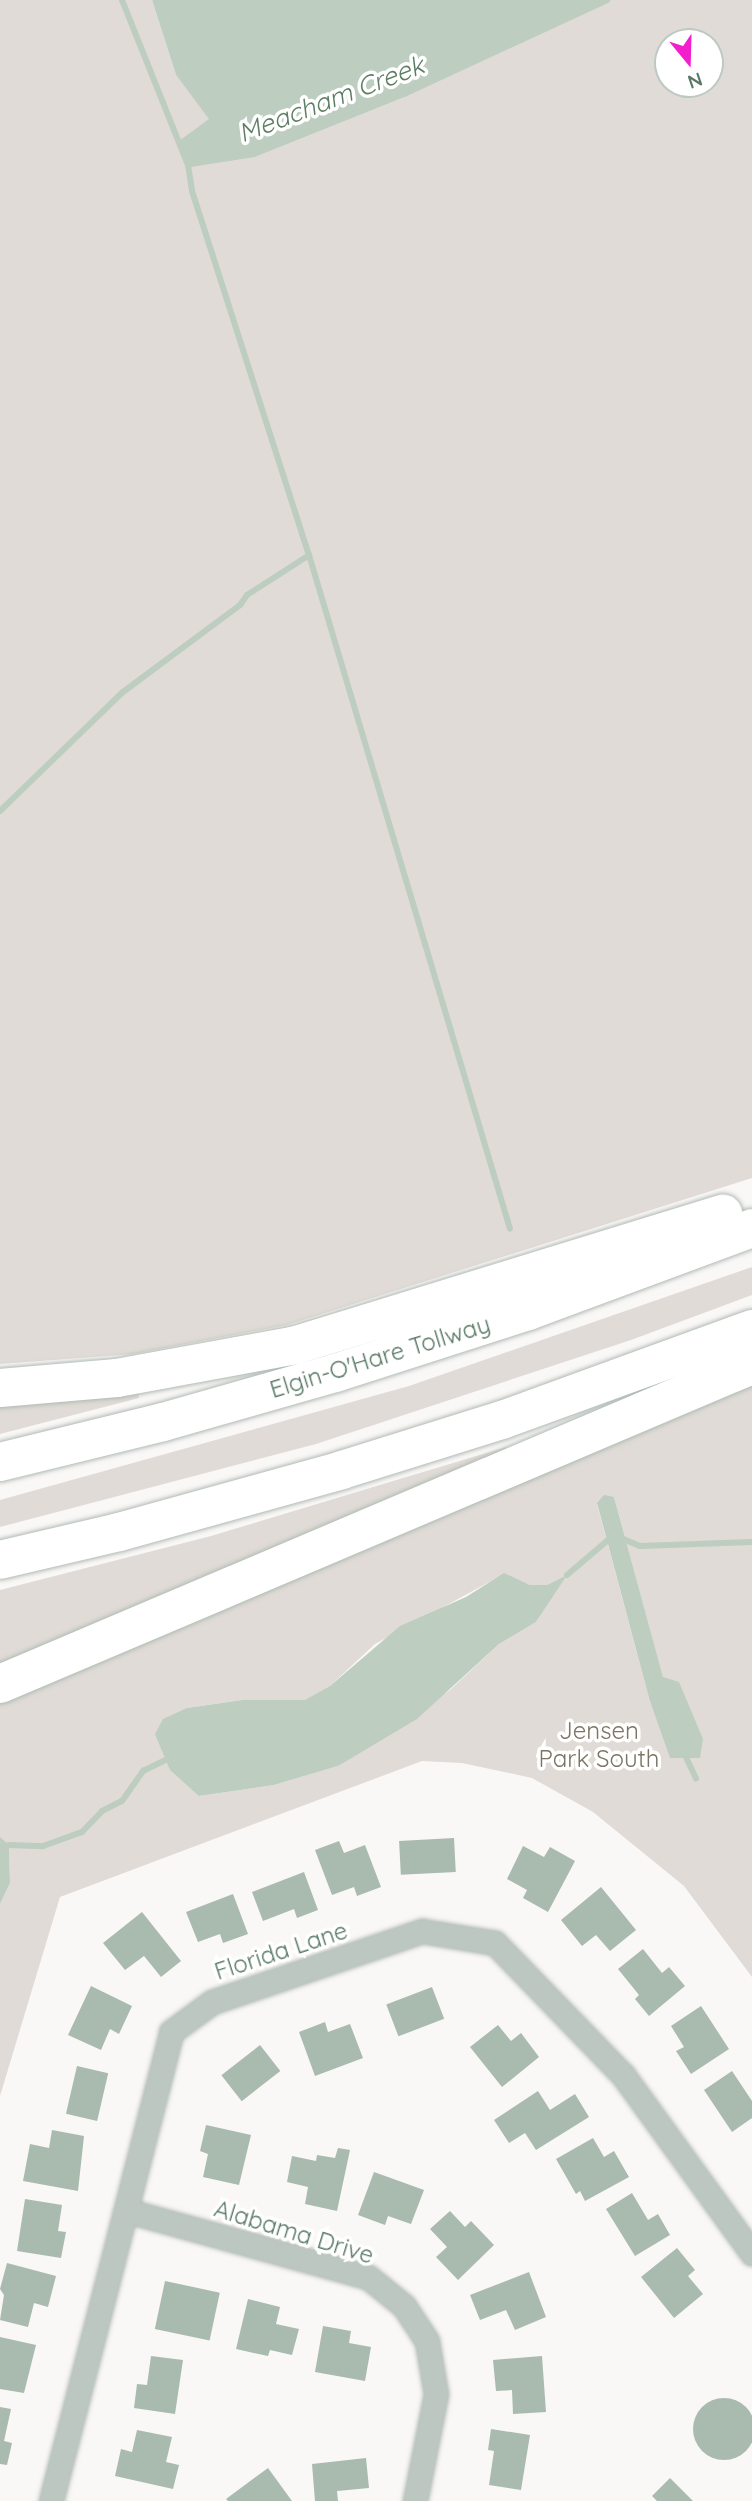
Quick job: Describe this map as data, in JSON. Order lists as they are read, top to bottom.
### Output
{
  "streets": {
    "highway": ["Elgin-O'Hare Tollway"],
    "street": ["Florida Lane", "Alabama Drive"]
  },
  "crossings": [
    ["Florida Lane", "Alabama Drive"]
  ],
  "water": ["Meacham Creek"],
  "parks": ["Jensen Park South"],
  "north": "bottom"
}
